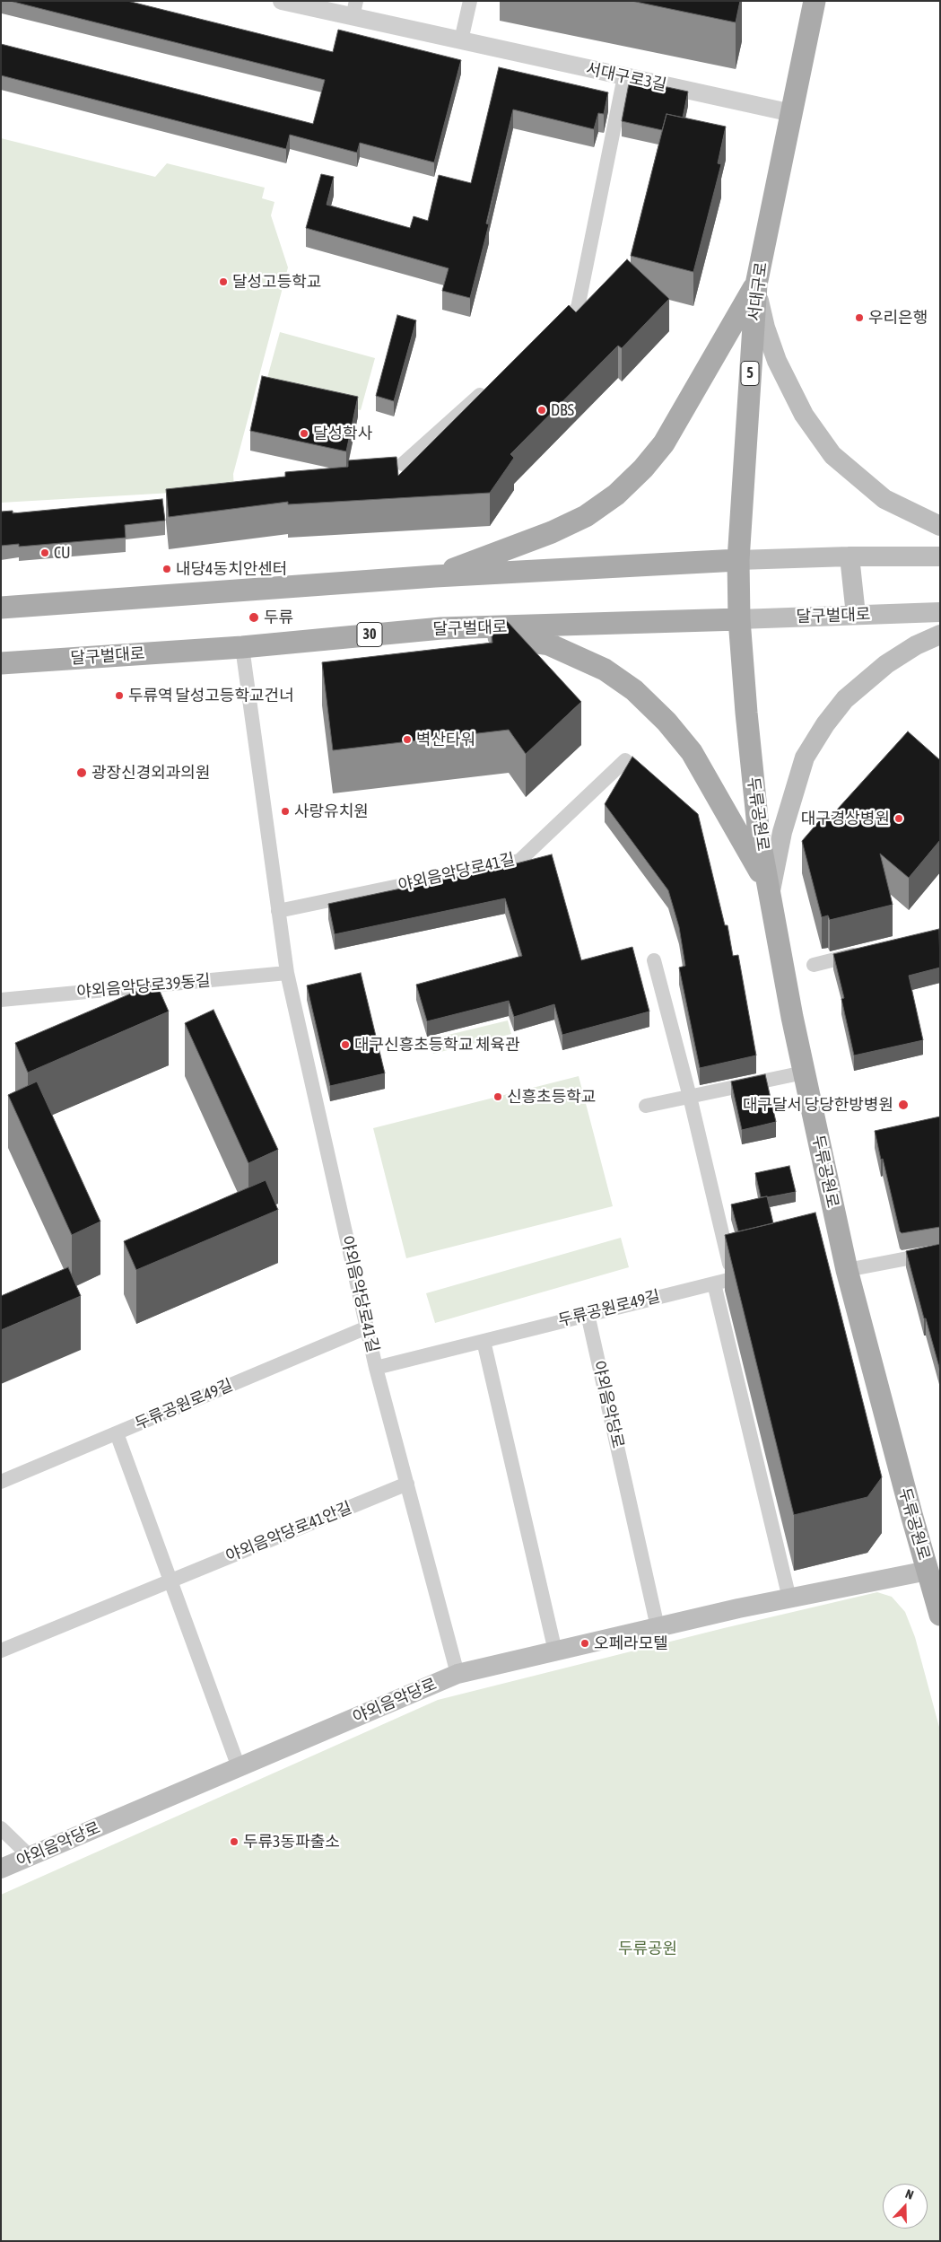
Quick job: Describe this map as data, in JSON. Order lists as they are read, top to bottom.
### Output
{
  "streets": {
    "main road": [
      "서대구로",
      "5",
      "달구벌대로",
      "30",
      "두류공원로",
      "야외음악당로"
    ],
    "street": [
      "서대구로3길",
      "야외음악당로41길",
      "야외음악당로39동길",
      "두류공원로49길",
      "야외음악당로41안길"
    ]
  },
  "crossings": [
    ["서대구로3길", "서대구로"],
    ["서대구로", "두류공원로"],
    ["달구벌대로", "두류공원로"],
    ["달구벌대로", "야외음악당로41길"],
    ["두류공원로", "야외음악당로"],
    ["야외음악당로41길", "야외음악당로39동길"],
    ["야외음악당로41길", "두류공원로49길"],
    ["야외음악당로41길", "야외음악당로"],
    ["야외음악당로41길", "야외음악당로41안길"],
    ["두류공원로49길", "야외음악당로"]
  ],
  "parks": ["두류공원"],
  "places": [
    "달성고등학교",
    "우리은행",
    "DBS",
    "달성학사",
    "CU",
    "내당4동치안센터",
    "두류",
    "두류역 달성고등학교건너",
    "벽산타워",
    "광장신경외과의원",
    "사랑유치원",
    "대구경상병원",
    "대구신흥초등학교 체육관",
    "신흥초등학교",
    "대구달서 당당한방병원",
    "오페라모텔",
    "두류3동파출소"
  ],
  "north": "top"
}
